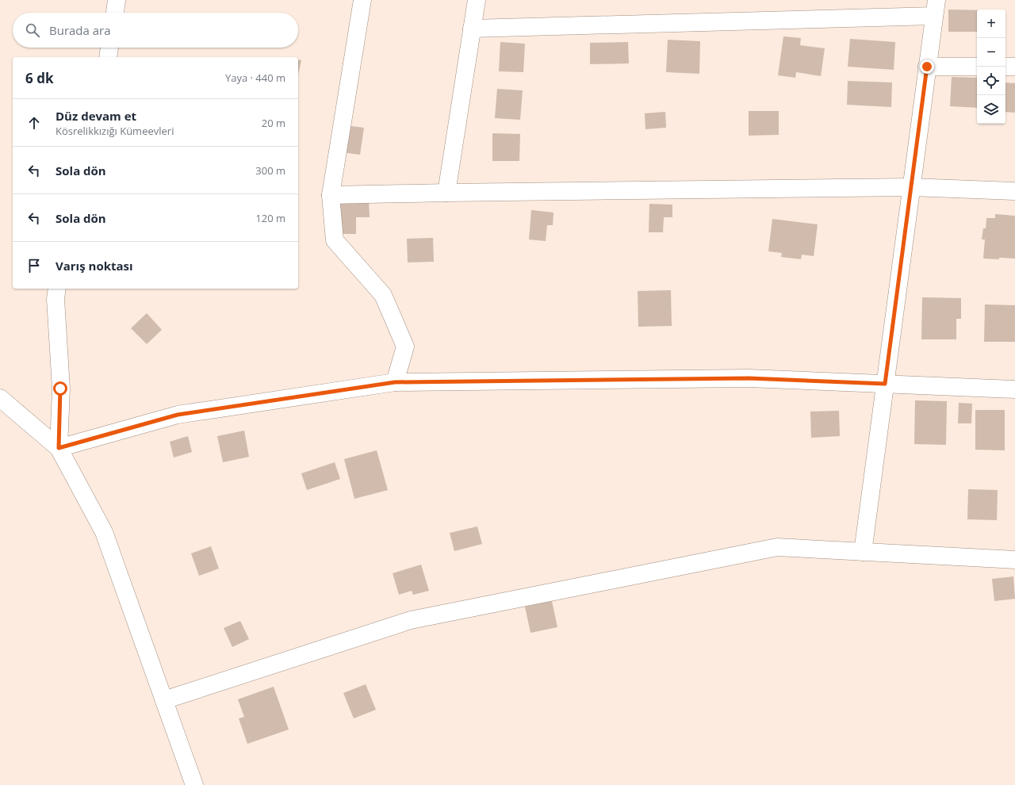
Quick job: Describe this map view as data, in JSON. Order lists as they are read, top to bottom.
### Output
{
  "page": {
    "map_buttons": ["+", "−"],
    "search": "Burada ara",
    "heading": ["6 dk", "Yaya · 440 m"],
    "list": [
      ["Düz devam et", "Kösrelikkızığı Kümeevleri", "20 m"],
      ["Sola dön", "300 m"],
      ["Sola dön", "120 m"],
      "Varış noktası"
    ]
  }
}
